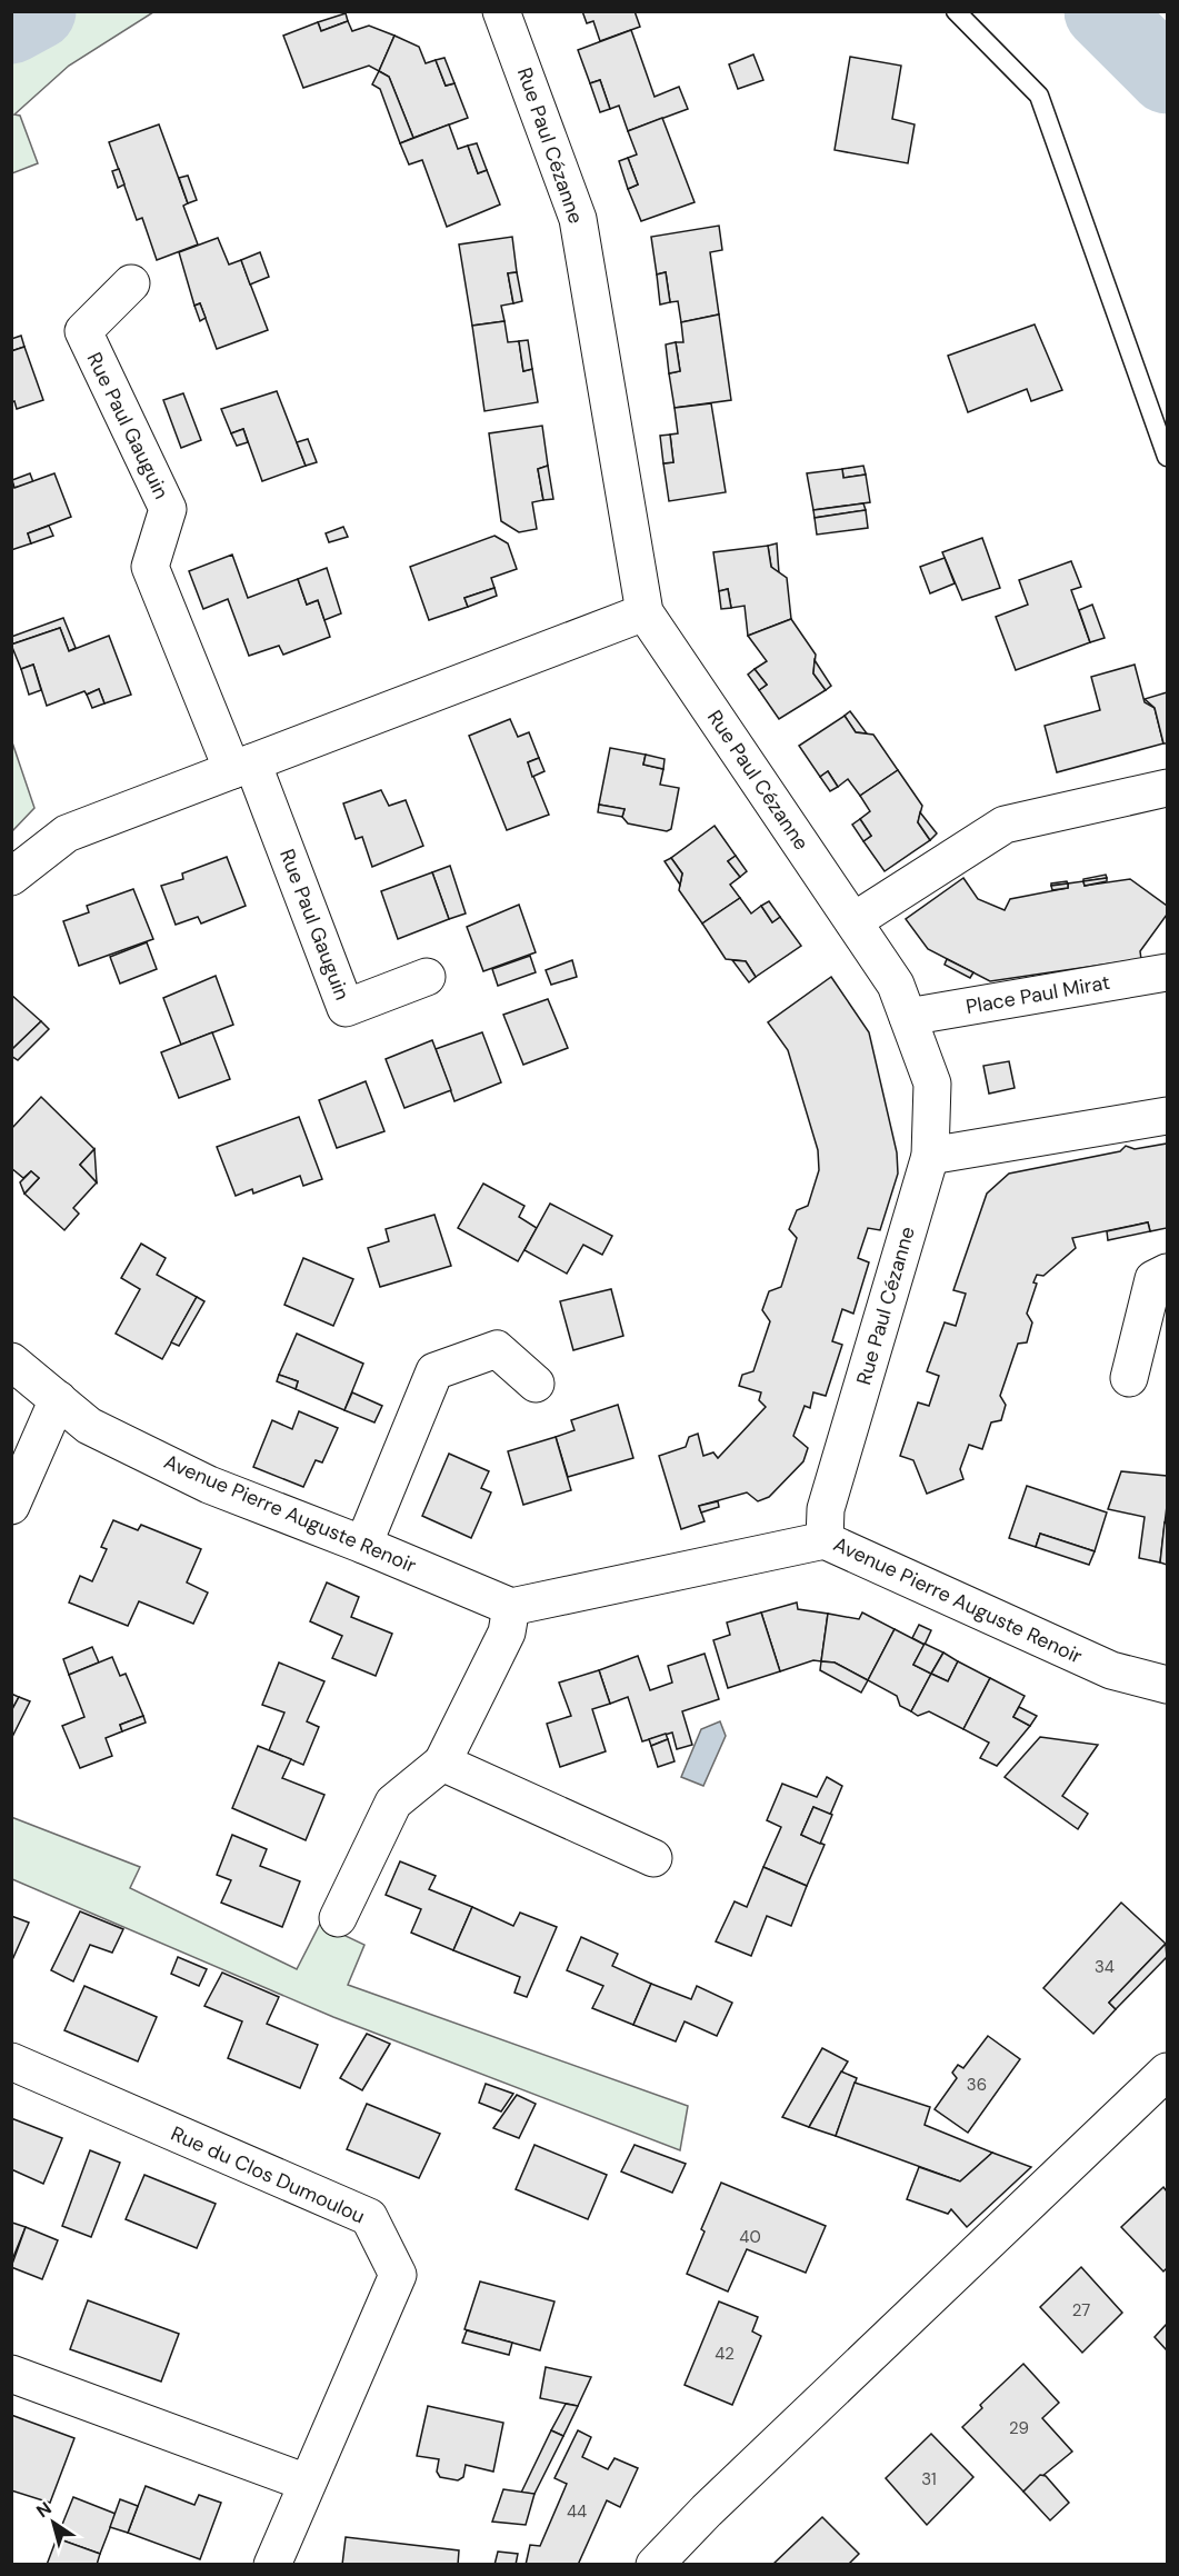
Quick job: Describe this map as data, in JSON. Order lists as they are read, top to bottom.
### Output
{
  "streets": {
    "street": [
      "Rue Paul Cézanne",
      "Rue Paul Gauguin",
      "Place Paul Mirat",
      "Avenue Pierre Auguste Renoir",
      "Rue du Clos Dumoulou"
    ]
  },
  "crossings": [
    ["Rue Paul Cézanne", "Place Paul Mirat"],
    ["Rue Paul Cézanne", "Avenue Pierre Auguste Renoir"]
  ],
  "house_numbers": [
    "34",
    "36",
    "40",
    "27",
    "42",
    "29",
    "31",
    "44"
  ],
  "north": "top left"
}
